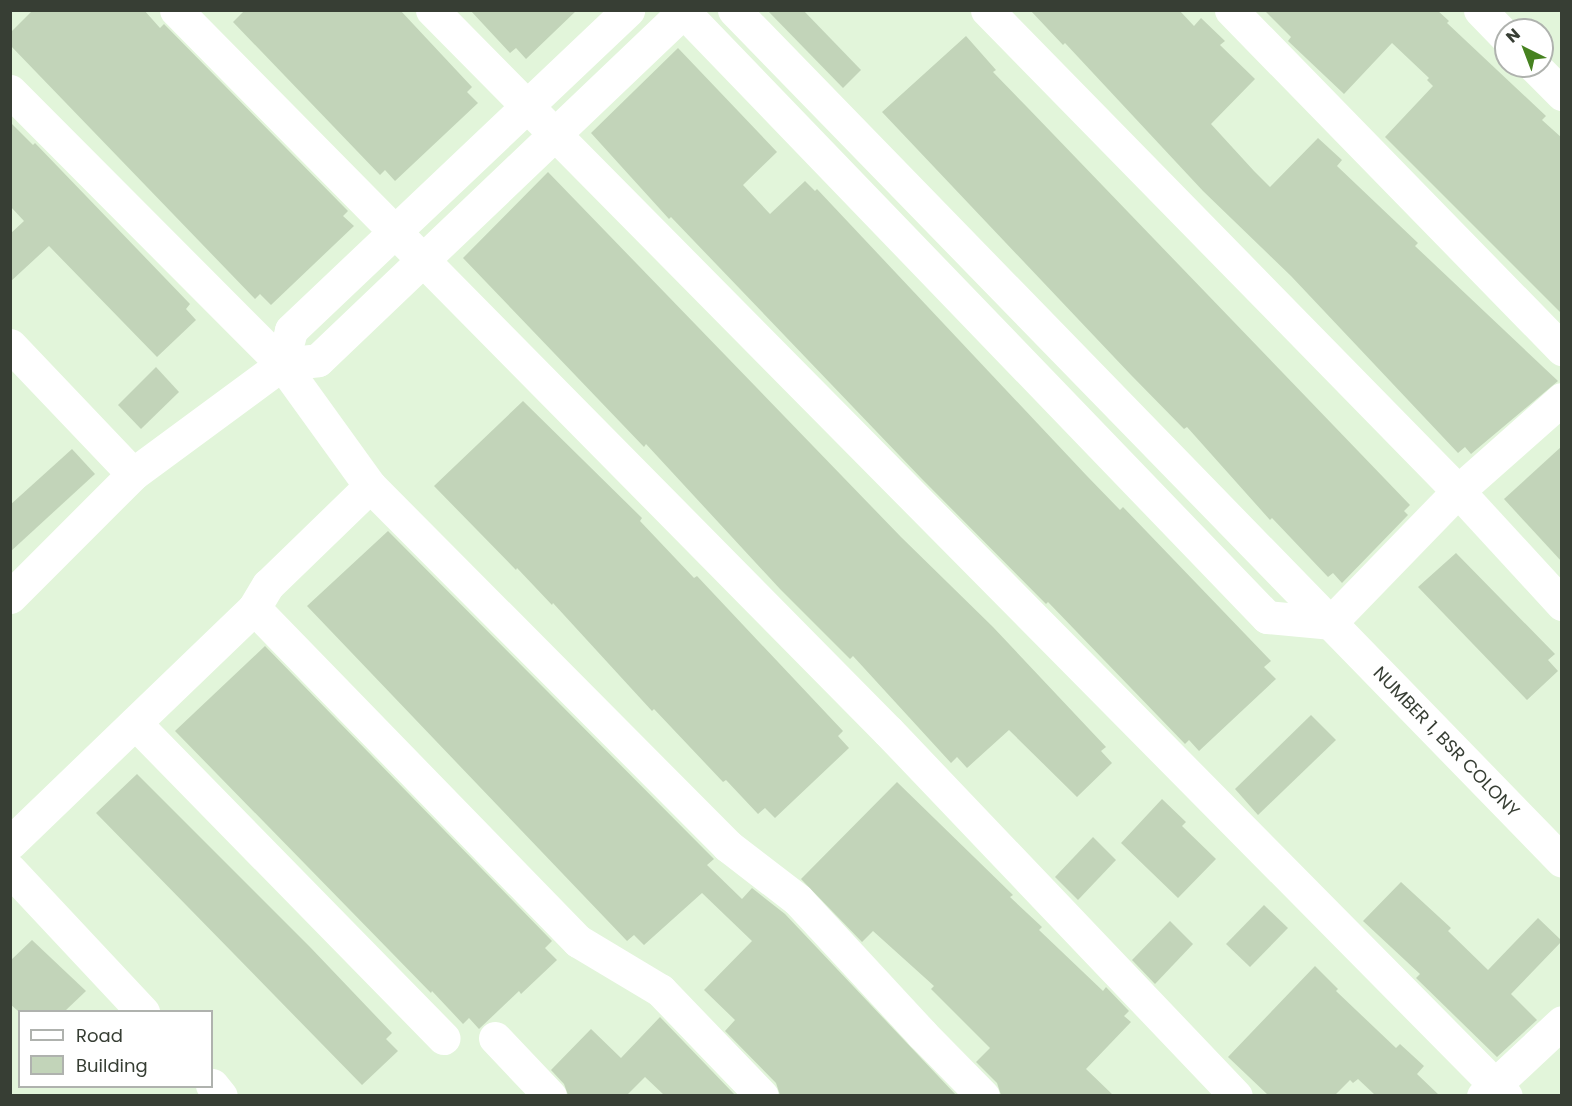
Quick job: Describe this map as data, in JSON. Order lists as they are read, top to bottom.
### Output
{
  "streets": {
    "street": ["NUMBER 1, BSR COLONY"]
  },
  "legend": ["Road", "Building"],
  "north": "top left"
}
